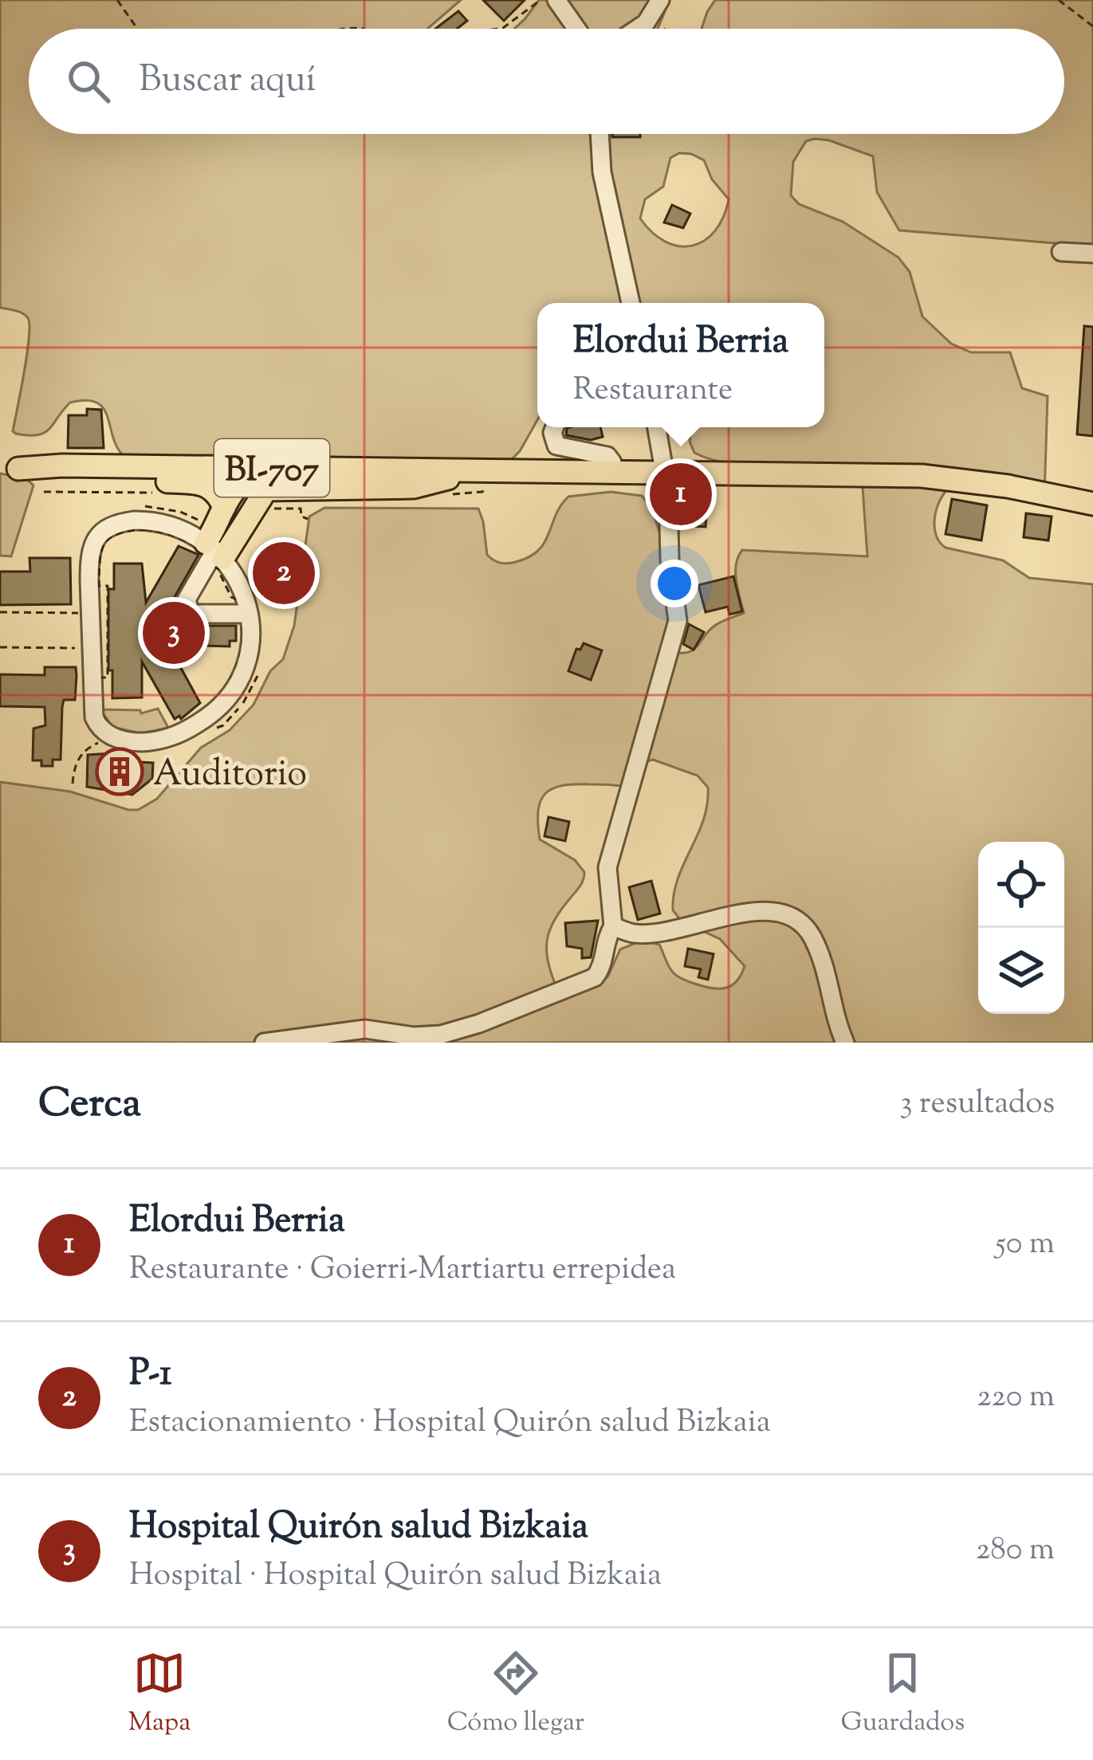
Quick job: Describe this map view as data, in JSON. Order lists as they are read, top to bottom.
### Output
{
  "streets": {
    "main road": ["BI-707"]
  },
  "places": {
    "building": ["Auditorio"]
  },
  "page": {
    "search": "Buscar aquí",
    "popup": ["Elordui Berria", "Restaurante"],
    "pins": ["1", "2", "3"],
    "heading": ["Cerca", "3 resultados"],
    "list": [
      {
        "mark": "1",
        "name": "Elordui Berria",
        "note": "Restaurante · Goierri-Martiartu errepidea",
        "value": "50 m"
      },
      {
        "mark": "2",
        "name": "P-1",
        "note": "Estacionamiento · Hospital Quirón salud Bizkaia",
        "value": "220 m"
      },
      {
        "mark": "3",
        "name": "Hospital Quirón salud Bizkaia",
        "note": "Hospital · Hospital Quirón salud Bizkaia",
        "value": "280 m"
      }
    ],
    "nav": ["Mapa", "Cómo llegar", "Guardados"]
  }
}
